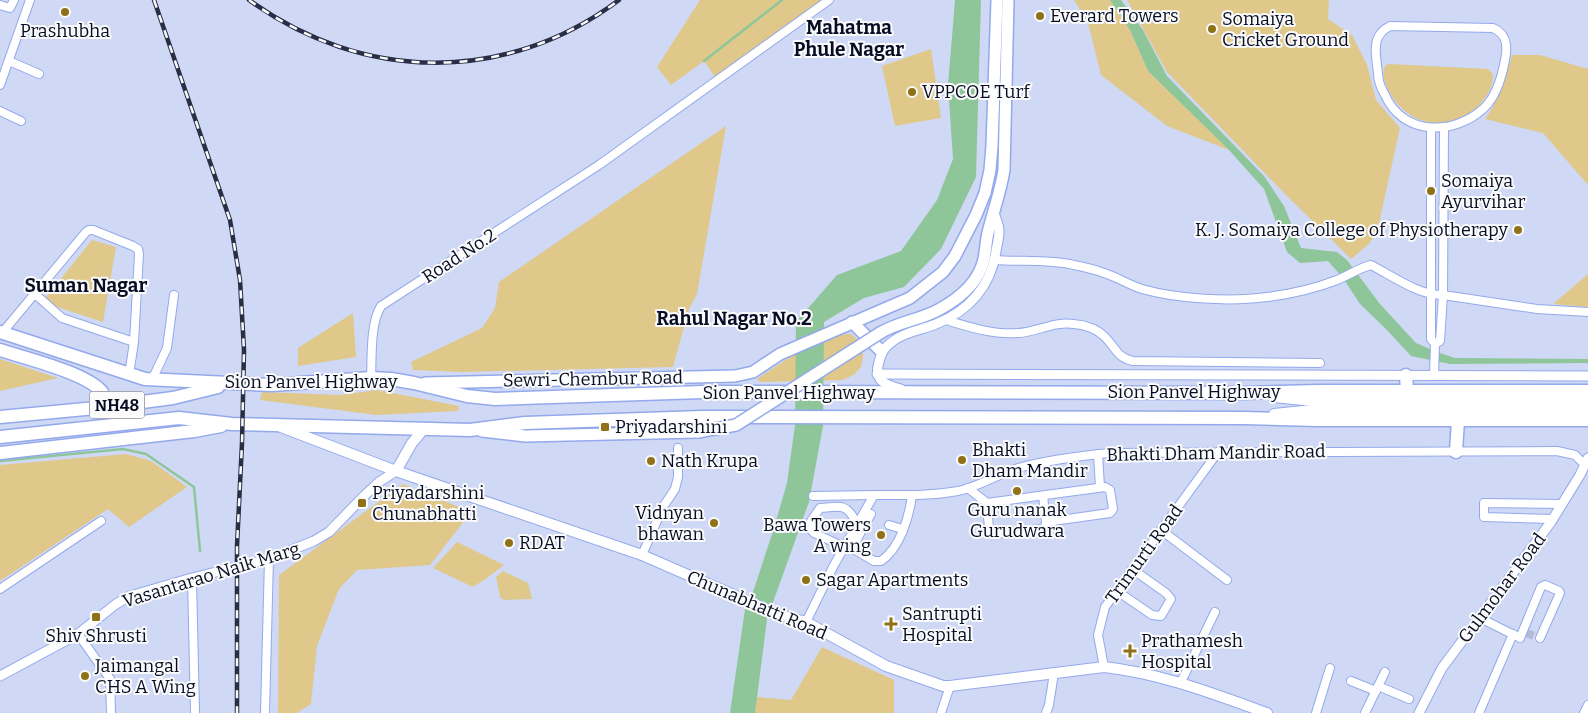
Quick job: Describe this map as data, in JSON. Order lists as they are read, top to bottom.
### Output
{
  "streets": {
    "highway": ["Sion Panvel Highway", "NH48"],
    "main road": ["Sewri-Chembur Road", "Vasantarao Naik Marg", "Chunabhatti Road"],
    "street": [
      "Road No.2",
      "Bhakti Dham Mandir Road",
      "Trimurti Road",
      "Gulmohar Road"
    ]
  },
  "crossings": [
    ["Road No.2", "Sion Panvel Highway"],
    ["Sewri-Chembur Road", "Sion Panvel Highway"],
    ["Sion Panvel Highway", "NH48"],
    ["Sion Panvel Highway", "Vasantarao Naik Marg"],
    ["Sion Panvel Highway", "Chunabhatti Road"],
    ["Bhakti Dham Mandir Road", "Trimurti Road"],
    ["Bhakti Dham Mandir Road", "Gulmohar Road"],
    ["Trimurti Road", "Chunabhatti Road"],
    ["Vasantarao Naik Marg", "Chunabhatti Road"]
  ],
  "districts": ["Mahatma Phule Nagar", "Suman Nagar", "Rahul Nagar No.2"],
  "places": {
    "other": [
      "Prashubha",
      "Everard Towers",
      "Somaiya Cricket Ground",
      "VPPCOE Turf",
      "Somaiya Ayurvihar",
      "K. J. Somaiya College of Physiotherapy",
      "Bhakti Dham Mandir",
      "Nath Krupa",
      "Guru nanak Gurudwara",
      "Vidnyan bhawan",
      "Bawa Towers A wing",
      "RDAT",
      "Sagar Apartments",
      "Jaimangal CHS A Wing"
    ],
    "transit": ["Priyadarshini", "Priyadarshini Chunabhatti", "Shiv Shrusti"],
    "health": ["Santrupti Hospital", "Prathamesh Hospital"]
  }
}
